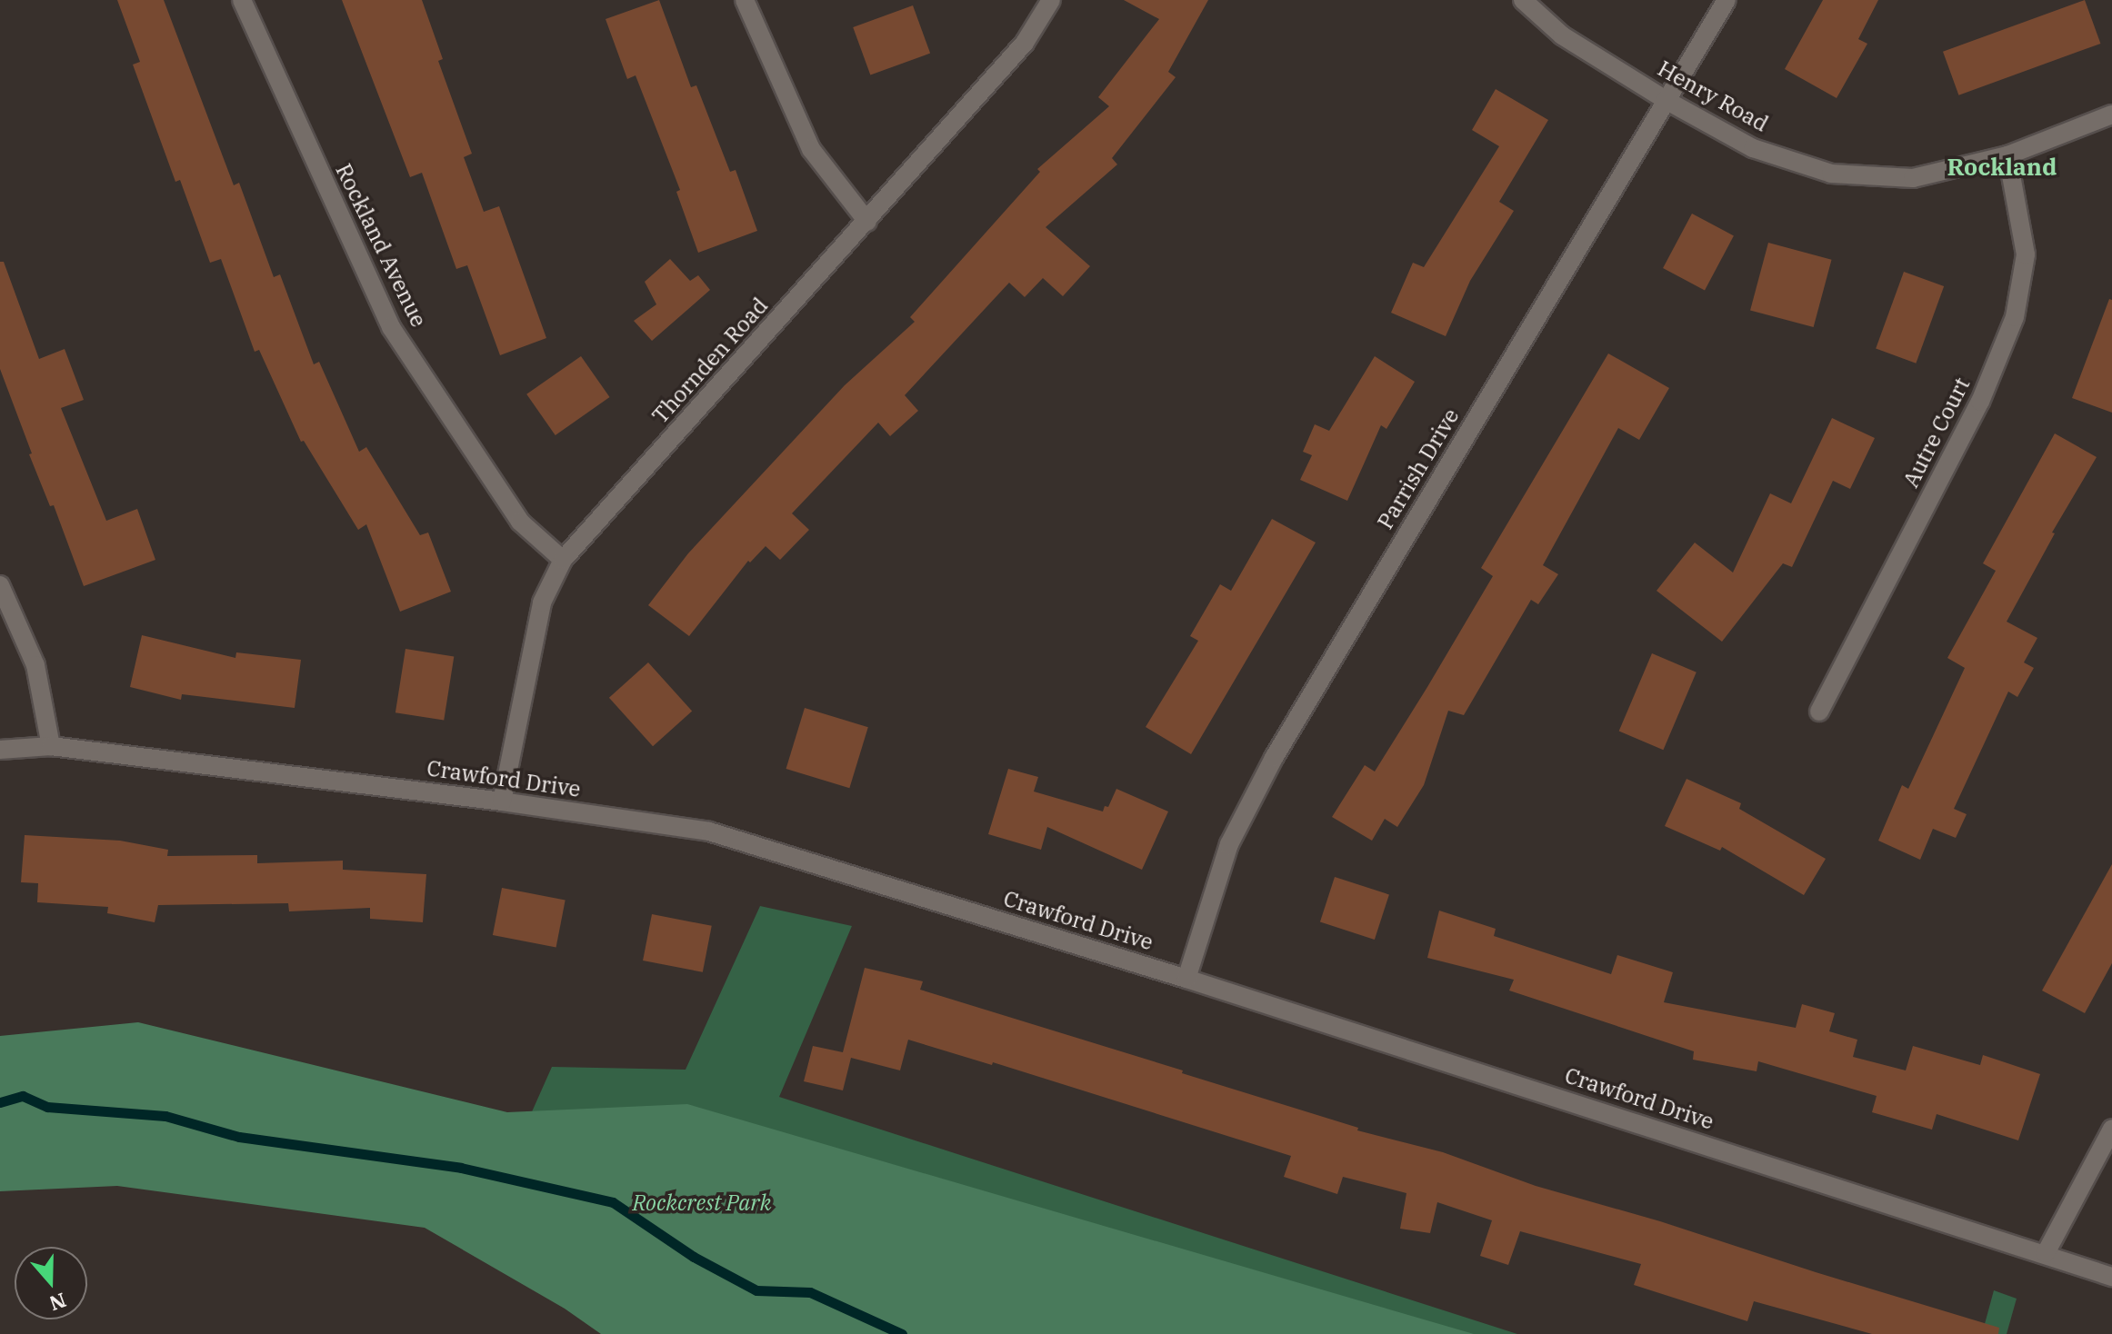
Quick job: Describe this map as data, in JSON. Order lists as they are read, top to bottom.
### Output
{
  "streets": {
    "street": [
      "Henry Road",
      "Rockland Avenue",
      "Thornden Road",
      "Autre Court",
      "Parrish Drive",
      "Crawford Drive"
    ]
  },
  "crossings": [
    ["Henry Road", "Autre Court"],
    ["Henry Road", "Parrish Drive"],
    ["Rockland Avenue", "Thornden Road"],
    ["Thornden Road", "Crawford Drive"],
    ["Parrish Drive", "Crawford Drive"]
  ],
  "districts": ["Rockland"],
  "parks": ["Rockcrest Park"],
  "north": "bottom"
}
